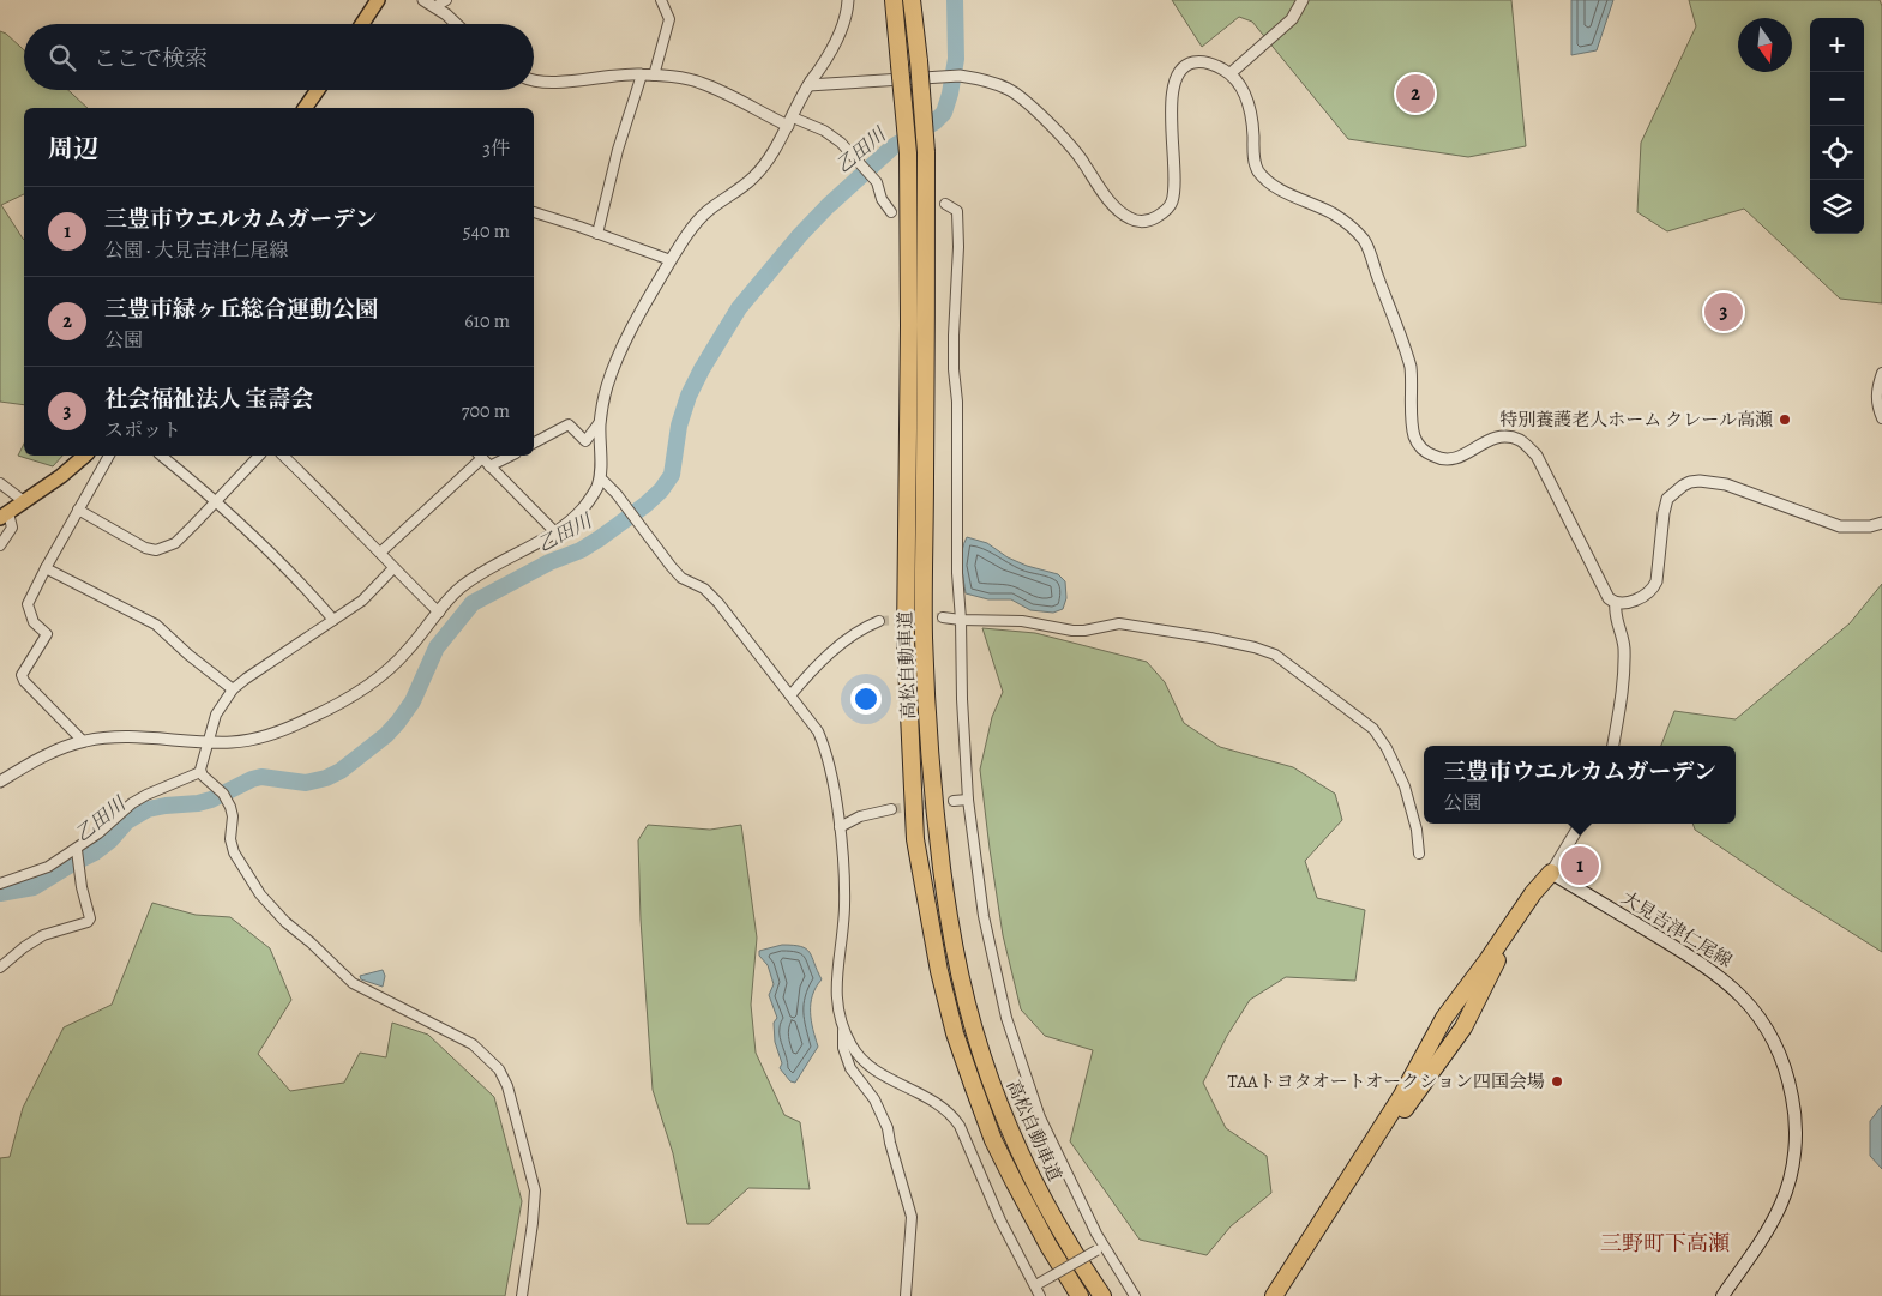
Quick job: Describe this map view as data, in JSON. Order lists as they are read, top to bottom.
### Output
{
  "streets": {
    "highway": ["高松自動車道"],
    "main road": ["大見吉津仁尾線"]
  },
  "districts": ["三野町下高瀬"],
  "water": ["乙田川"],
  "places": ["特別養護老人ホーム クレール高瀬", "TAAトヨタオートオークション四国会場"],
  "north": "bottom",
  "page": {
    "map_buttons": ["+", "−"],
    "search": "ここで検索",
    "pins": ["2", "3", "1"],
    "heading": ["周辺", "3件"],
    "list": [
      {
        "mark": "1",
        "name": "三豊市ウエルカムガーデン",
        "note": "公園 · 大見吉津仁尾線",
        "value": "540 m"
      },
      {
        "mark": "2",
        "name": "三豊市緑ヶ丘総合運動公園",
        "note": "公園",
        "value": "610 m"
      },
      {
        "mark": "3",
        "name": "社会福祉法人 宝壽会",
        "note": "スポット",
        "value": "700 m"
      }
    ],
    "popup": ["三豊市ウエルカムガーデン", "公園"]
  }
}
